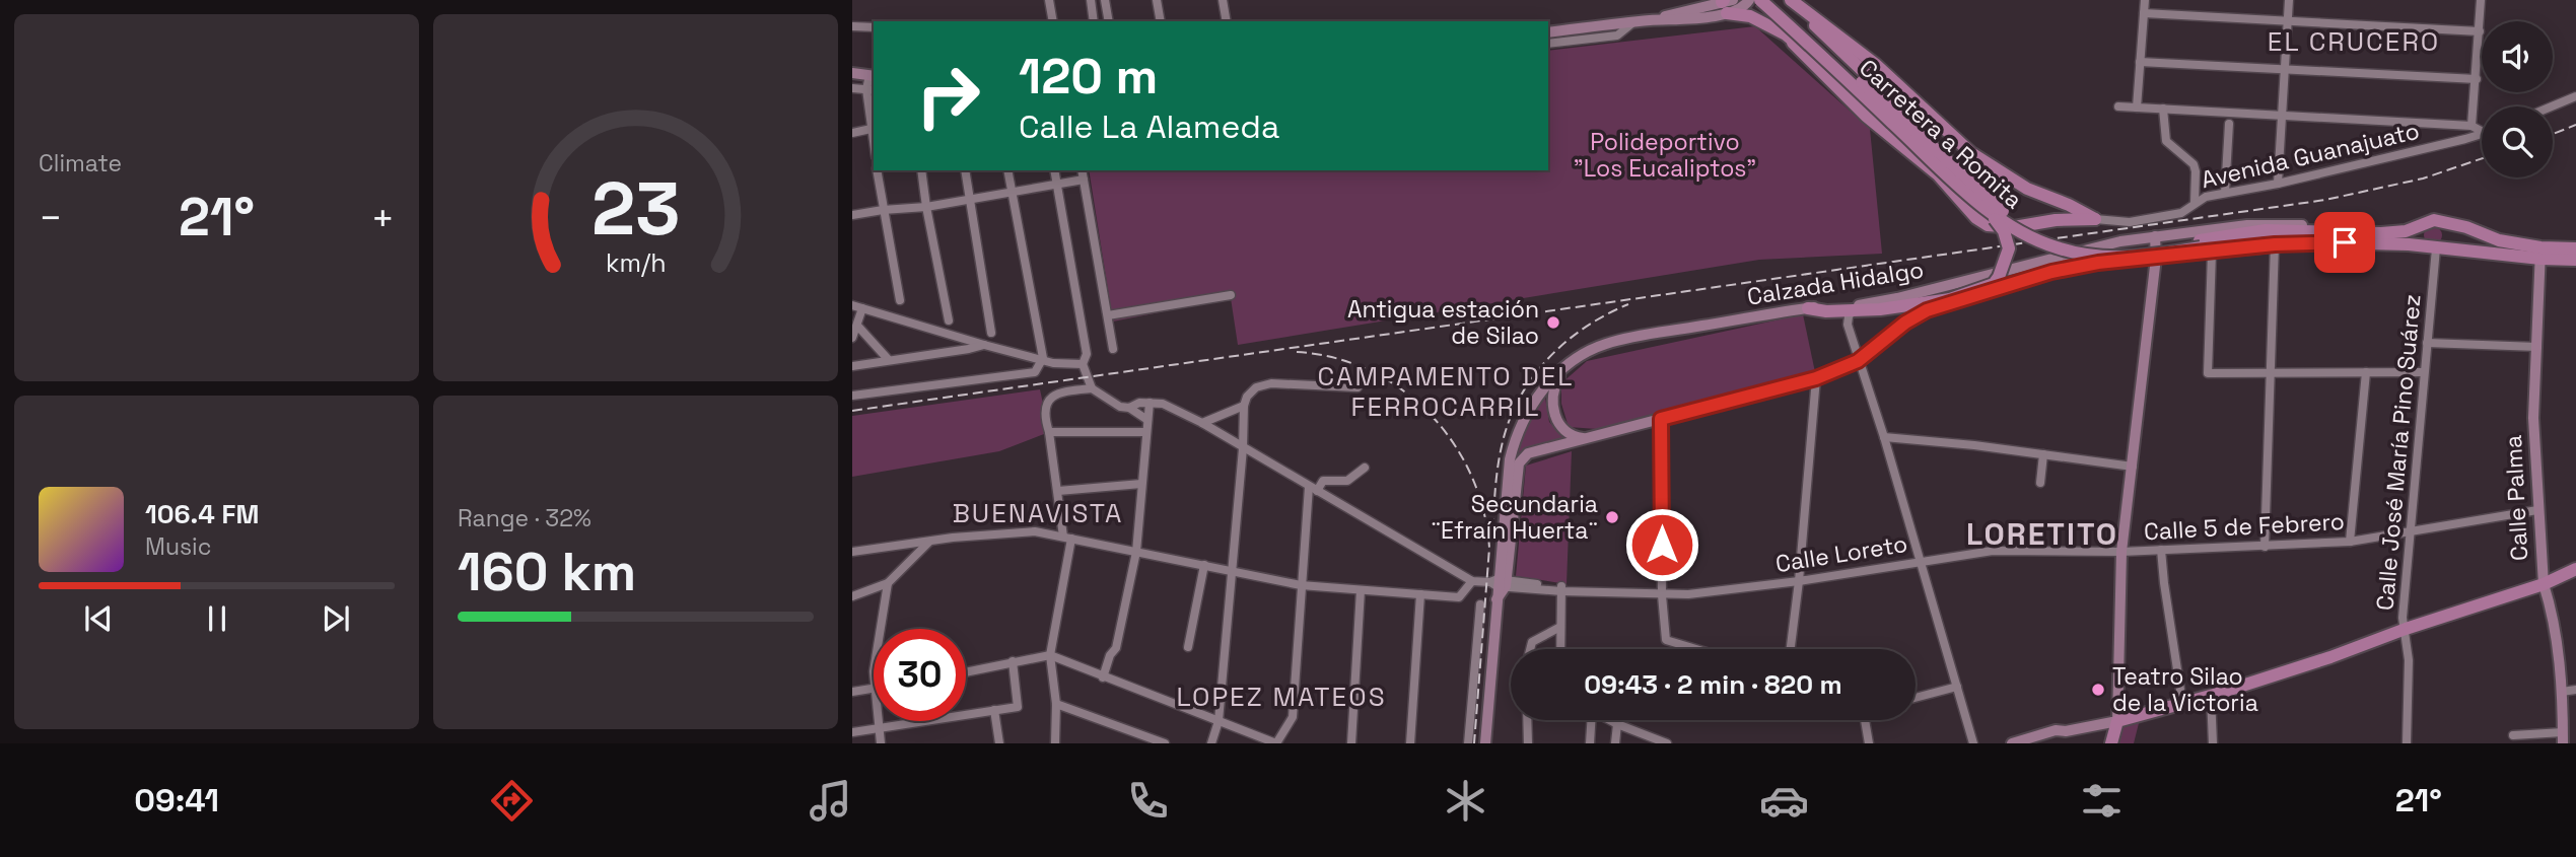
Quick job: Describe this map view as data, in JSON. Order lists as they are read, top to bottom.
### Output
{
  "streets": {
    "main road": ["Carretera a Romita"],
    "street": [
      "Avenida Guanajuato",
      "Calzada Hidalgo",
      "Calle José María Pino Suárez",
      "Calle Palma",
      "Calle 5 de Febrero",
      "Calle Loreto"
    ]
  },
  "crossings": [
    ["Calzada Hidalgo", "Calle Loreto"],
    ["Calle José María Pino Suárez", "Calle 5 de Febrero"],
    ["Calle Palma", "Calle 5 de Febrero"],
    ["Calle 5 de Febrero", "Calle Loreto"]
  ],
  "districts": [
    "EL CRUCERO",
    "CAMPAMENTO DEL FERROCARRIL",
    "BUENAVISTA",
    "LORETITO",
    "LOPEZ MATEOS"
  ],
  "parks": ["Polideportivo \"Los Eucaliptos\""],
  "places": ["Antigua estación de Silao", "Secundaria ¨Efraín Huerta¨", "Teatro Silao de la Victoria"],
  "page": {
    "tile": [
      "Climate",
      ["Range · 32%", "160 km"]
    ],
    "turn": ["120 m", "Calle La Alameda"],
    "heat": ["−", "21°", "+"],
    "song": ["106.4 FM", "Music"],
    "limit": "30",
    "trip": "09:43 · 2 min · 820 m",
    "tabs": ["09:41", "21°"],
    "gauge": ["23", "km/h"]
  }
}
